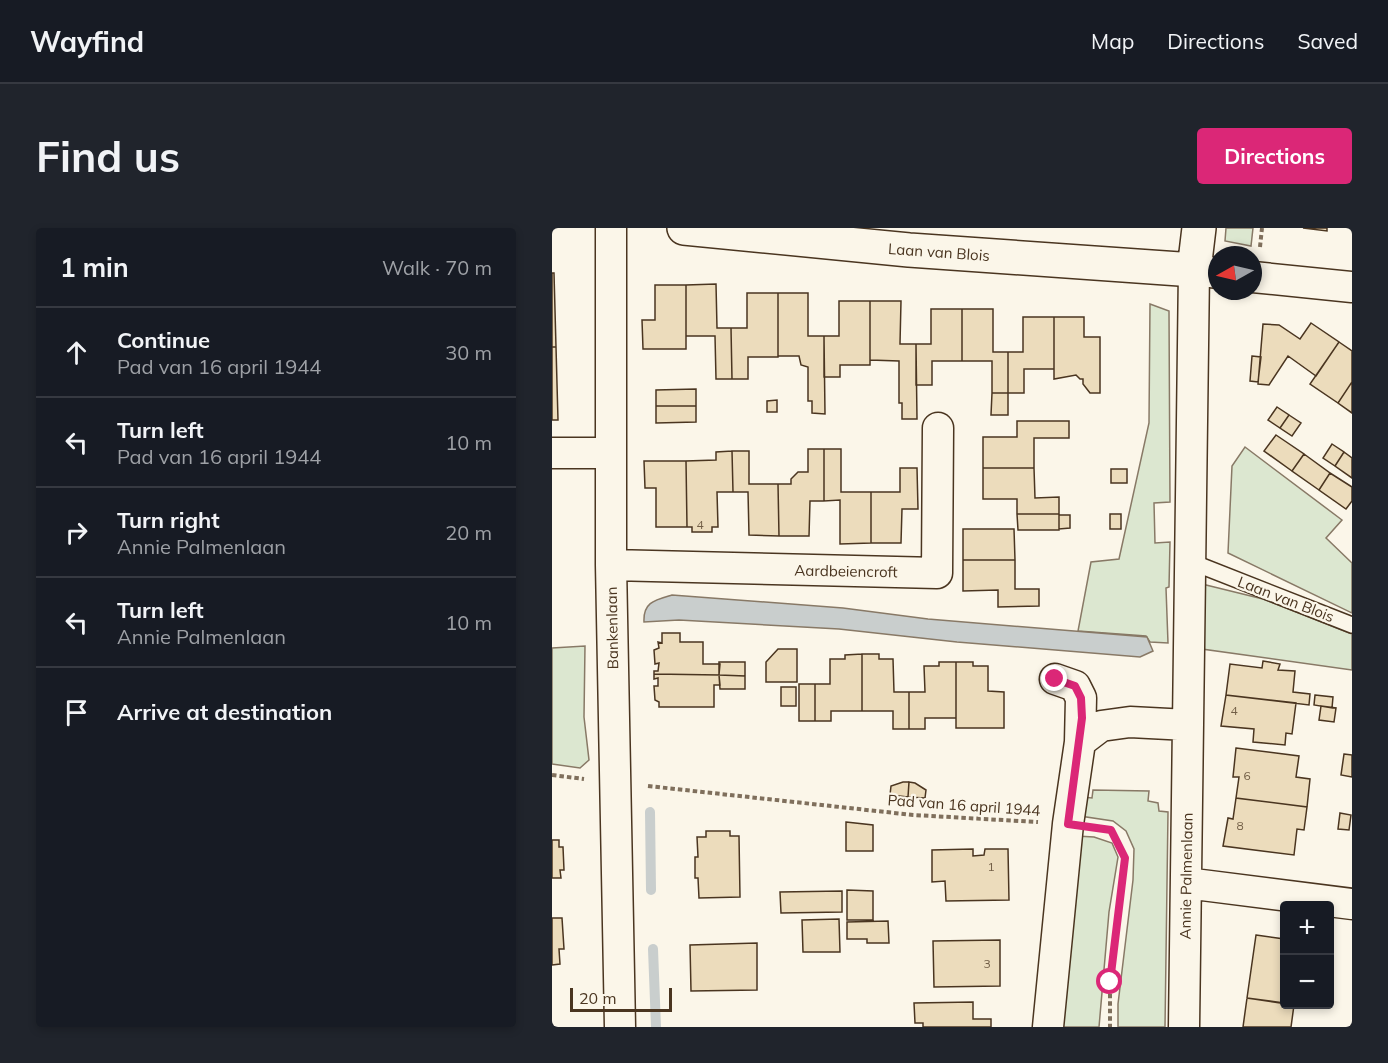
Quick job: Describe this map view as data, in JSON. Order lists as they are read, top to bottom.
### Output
{
  "streets": {
    "street": [
      "Laan van Blois",
      "Aardbeiencroft",
      "Bankenlaan",
      "Annie Palmenlaan"
    ],
    "path": ["Pad van 16 april 1944"]
  },
  "crossings": [
    ["Laan van Blois", "Annie Palmenlaan"],
    ["Aardbeiencroft", "Bankenlaan"],
    ["Bankenlaan", "Pad van 16 april 1944"]
  ],
  "house_numbers": [
    "4",
    "4",
    "6",
    "8",
    "1",
    "3"
  ],
  "scale_bar": "20 m",
  "north": "left",
  "page": {
    "header": "Wayfind",
    "nav": ["Map", "Directions", "Saved"],
    "buttons": "Directions",
    "title": "Find us",
    "heading": ["1 min", "Walk · 70 m"],
    "list": [
      ["Continue", "Pad van 16 april 1944", "30 m"],
      ["Turn left", "Pad van 16 april 1944", "10 m"],
      ["Turn right", "Annie Palmenlaan", "20 m"],
      ["Turn left", "Annie Palmenlaan", "10 m"],
      "Arrive at destination"
    ],
    "map_buttons": ["+", "−"],
    "scale": "20 m"
  }
}
